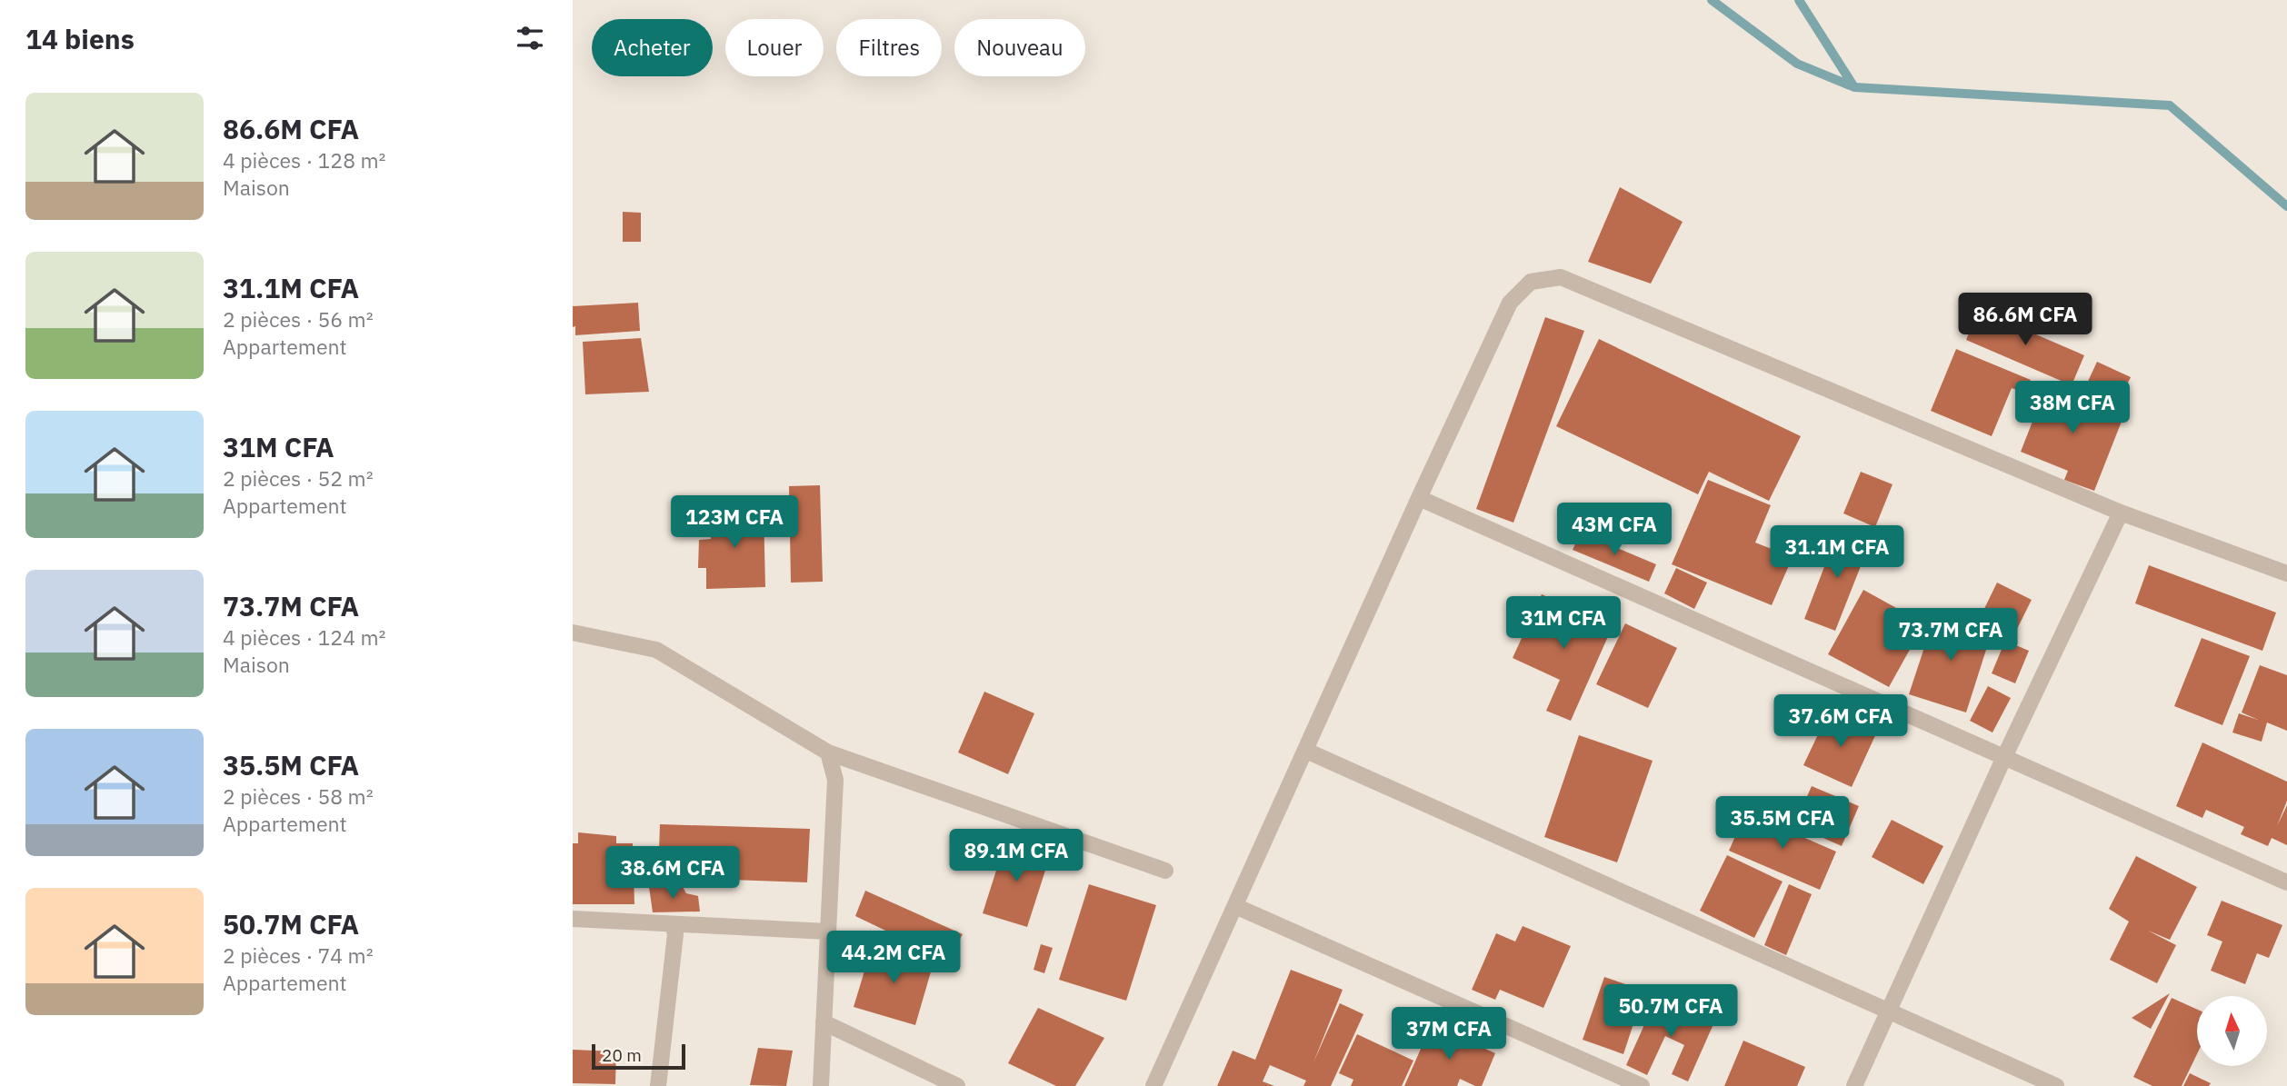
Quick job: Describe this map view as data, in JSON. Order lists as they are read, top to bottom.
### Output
{
  "scale_bar": "20 m",
  "north": "top",
  "page": {
    "heading": "14 biens",
    "chip": [
      "Acheter",
      "Louer",
      "Filtres",
      "Nouveau"
    ],
    "list": [
      {
        "name": "86.6M CFA",
        "note": "4 pièces · 128 m² · Maison"
      },
      {
        "name": "31.1M CFA",
        "note": "2 pièces · 56 m² · Appartement"
      },
      {
        "name": "31M CFA",
        "note": "2 pièces · 52 m² · Appartement"
      },
      {
        "name": "73.7M CFA",
        "note": "4 pièces · 124 m² · Maison"
      },
      {
        "name": "35.5M CFA",
        "note": "2 pièces · 58 m² · Appartement"
      },
      {
        "name": "50.7M CFA",
        "note": "2 pièces · 74 m² · Appartement"
      }
    ],
    "price": [
      "86.6M CFA",
      "38M CFA",
      "123M CFA",
      "43M CFA",
      "31.1M CFA",
      "31M CFA",
      "73.7M CFA",
      "37.6M CFA",
      "35.5M CFA",
      "89.1M CFA",
      "38.6M CFA",
      "44.2M CFA",
      "50.7M CFA",
      "37M CFA"
    ],
    "scale": "20 m"
  }
}
